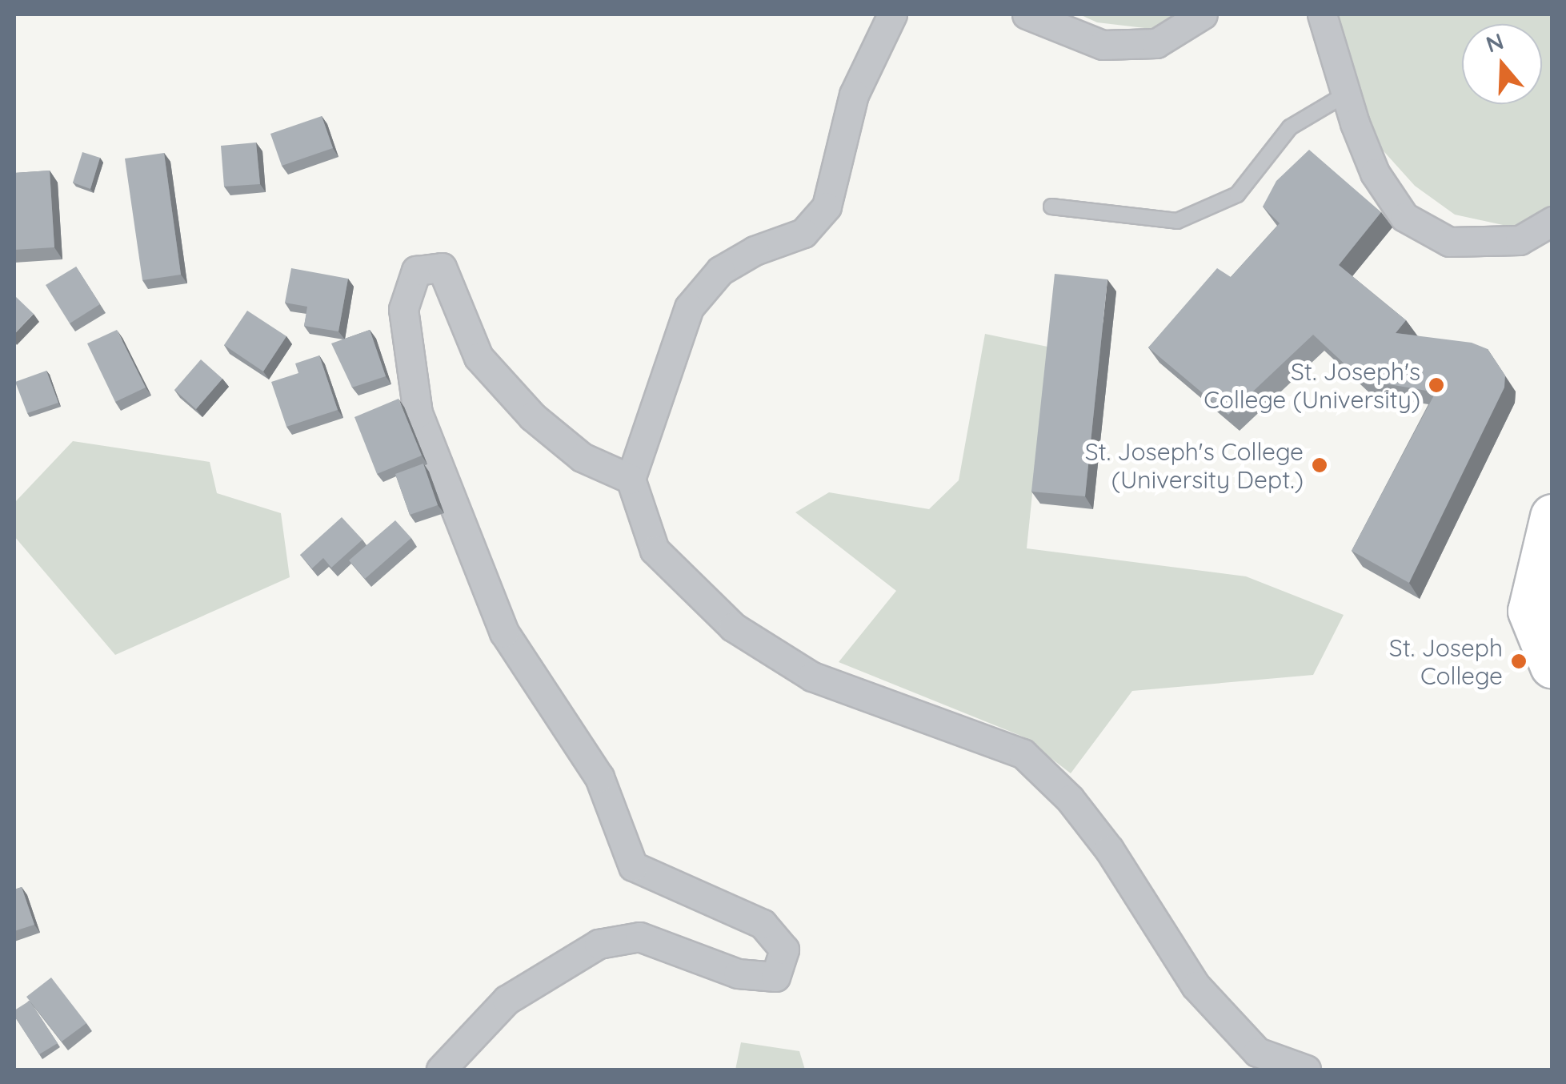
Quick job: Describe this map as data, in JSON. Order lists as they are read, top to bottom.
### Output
{
  "places": ["St. Joseph's College (University)", "St. Joseph's College (University Dept.)", "St. Joseph College"],
  "north": "top"
}
